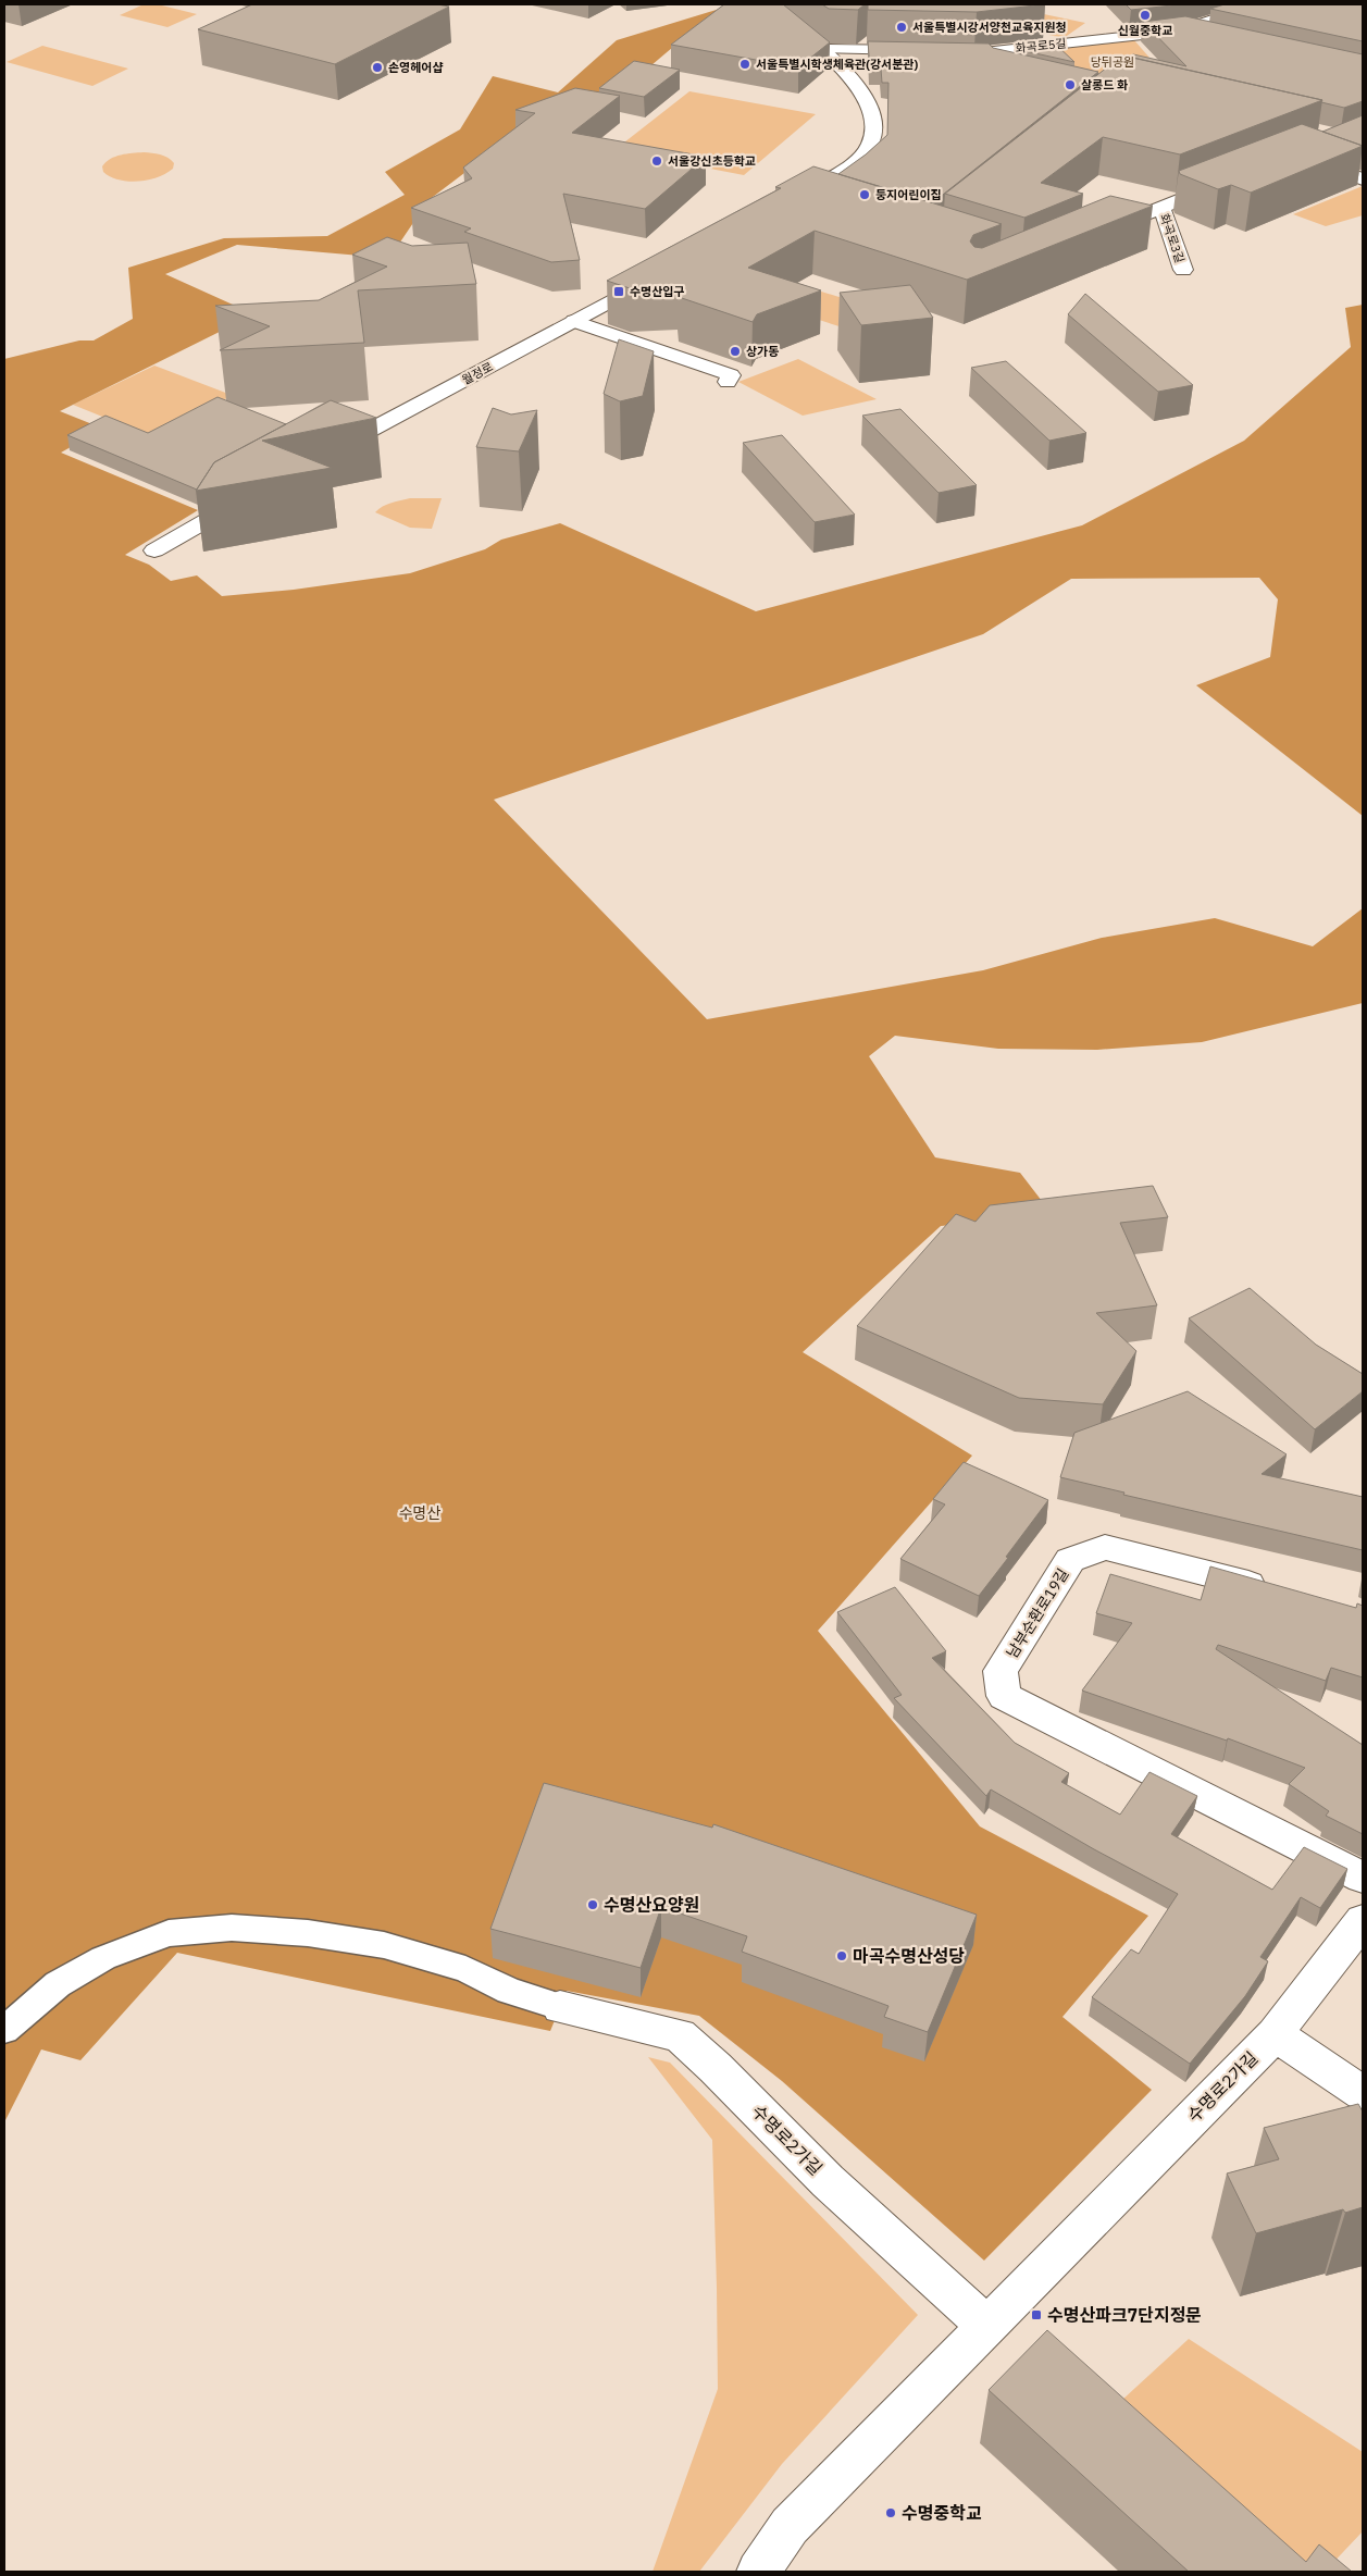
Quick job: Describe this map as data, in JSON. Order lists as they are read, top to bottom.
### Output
{
  "streets": {
    "street": [
      "화곡로5길",
      "화곡로3길",
      "월정로",
      "남부순환로19길",
      "수명로2가길"
    ]
  },
  "parks": ["당뒤공원", "수명산"],
  "places": {
    "other": [
      "신월중학교",
      "서울특별시강서양천교육지원청",
      "서울특별시학생체육관(강서분관)",
      "손영헤어샵",
      "살롱드 화",
      "서울강신초등학교",
      "둥지어린이집",
      "상가동",
      "수명산요양원",
      "마곡수명산성당",
      "수명중학교"
    ],
    "transit": ["수명산입구", "수명산파크7단지정문"]
  }
}
